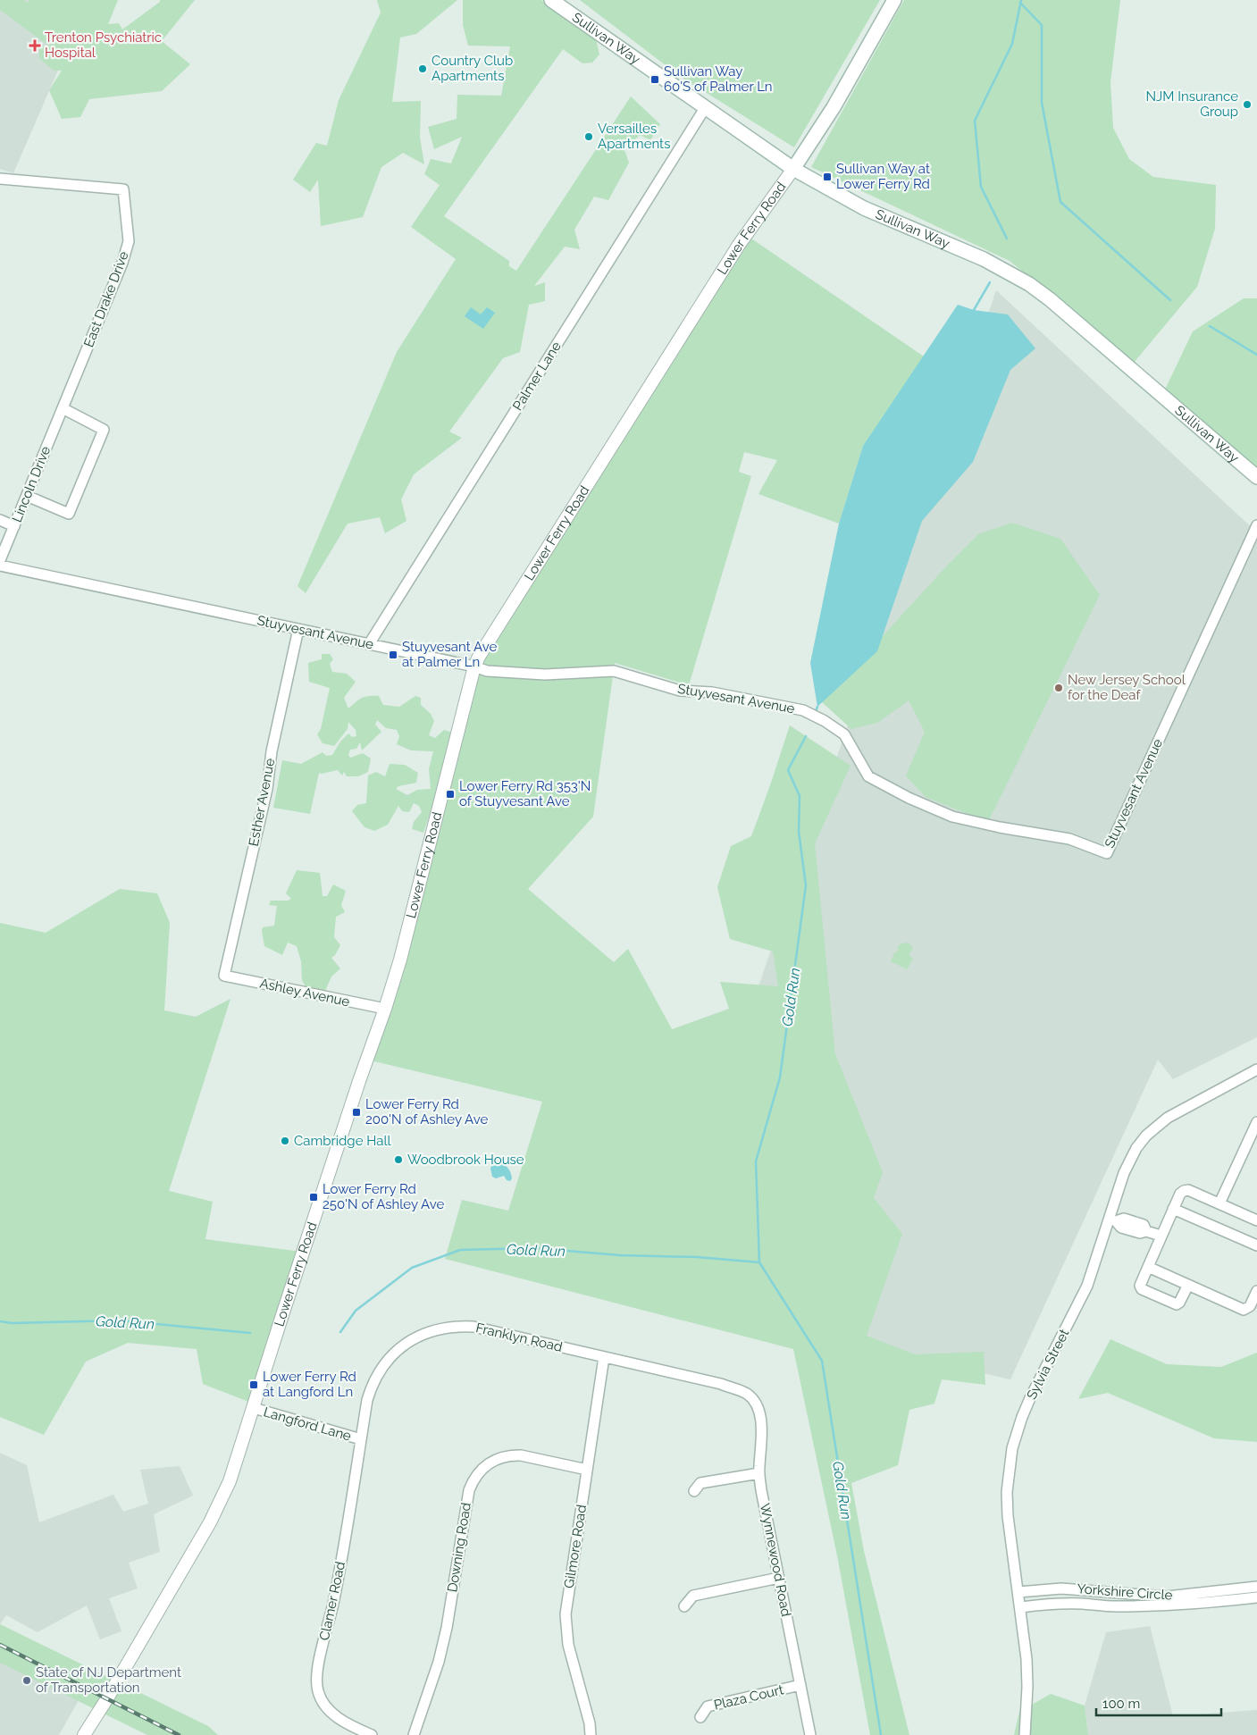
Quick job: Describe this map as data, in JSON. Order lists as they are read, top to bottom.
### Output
{
  "streets": {
    "main road": ["Sullivan Way", "Lower Ferry Road"],
    "street": [
      "East Drake Drive",
      "Palmer Lane",
      "Lincoln Drive",
      "Stuyvesant Avenue",
      "Esther Avenue",
      "Ashley Avenue",
      "Franklyn Road",
      "Sylvia Street",
      "Langford Lane",
      "Gilmore Road",
      "Downing Road",
      "Wynnewood Road",
      "Yorkshire Circle",
      "Clamer Road",
      "Plaza Court"
    ]
  },
  "crossings": [
    ["Sullivan Way", "Lower Ferry Road"],
    ["Sullivan Way", "Palmer Lane"],
    ["Lower Ferry Road", "Stuyvesant Avenue"],
    ["Lower Ferry Road", "Ashley Avenue"],
    ["Lower Ferry Road", "Langford Lane"],
    ["East Drake Drive", "Lincoln Drive"],
    ["Palmer Lane", "Stuyvesant Avenue"],
    ["Stuyvesant Avenue", "Esther Avenue"],
    ["Esther Avenue", "Ashley Avenue"],
    ["Franklyn Road", "Langford Lane"],
    ["Franklyn Road", "Gilmore Road"],
    ["Franklyn Road", "Wynnewood Road"],
    ["Franklyn Road", "Clamer Road"],
    ["Sylvia Street", "Yorkshire Circle"],
    ["Langford Lane", "Clamer Road"],
    ["Gilmore Road", "Downing Road"],
    ["Wynnewood Road", "Plaza Court"]
  ],
  "water": ["Gold Run"],
  "places": {
    "health": ["Trenton Psychiatric Hospital"],
    "other": [
      "Country Club Apartments",
      "NJM Insurance Group",
      "Versailles Apartments",
      "New Jersey School for the Deaf",
      "Cambridge Hall",
      "Woodbrook House",
      "State of NJ Department of Transportation"
    ],
    "transit": [
      "Sullivan Way 60'S of Palmer Ln",
      "Sullivan Way at Lower Ferry Rd",
      "Stuyvesant Ave at Palmer Ln",
      "Lower Ferry Rd 353'N of Stuyvesant Ave",
      "Lower Ferry Rd 200'N of Ashley Ave",
      "Lower Ferry Rd 250'N of Ashley Ave",
      "Lower Ferry Rd at Langford Ln"
    ]
  },
  "scale_bar": "100 m"
}
